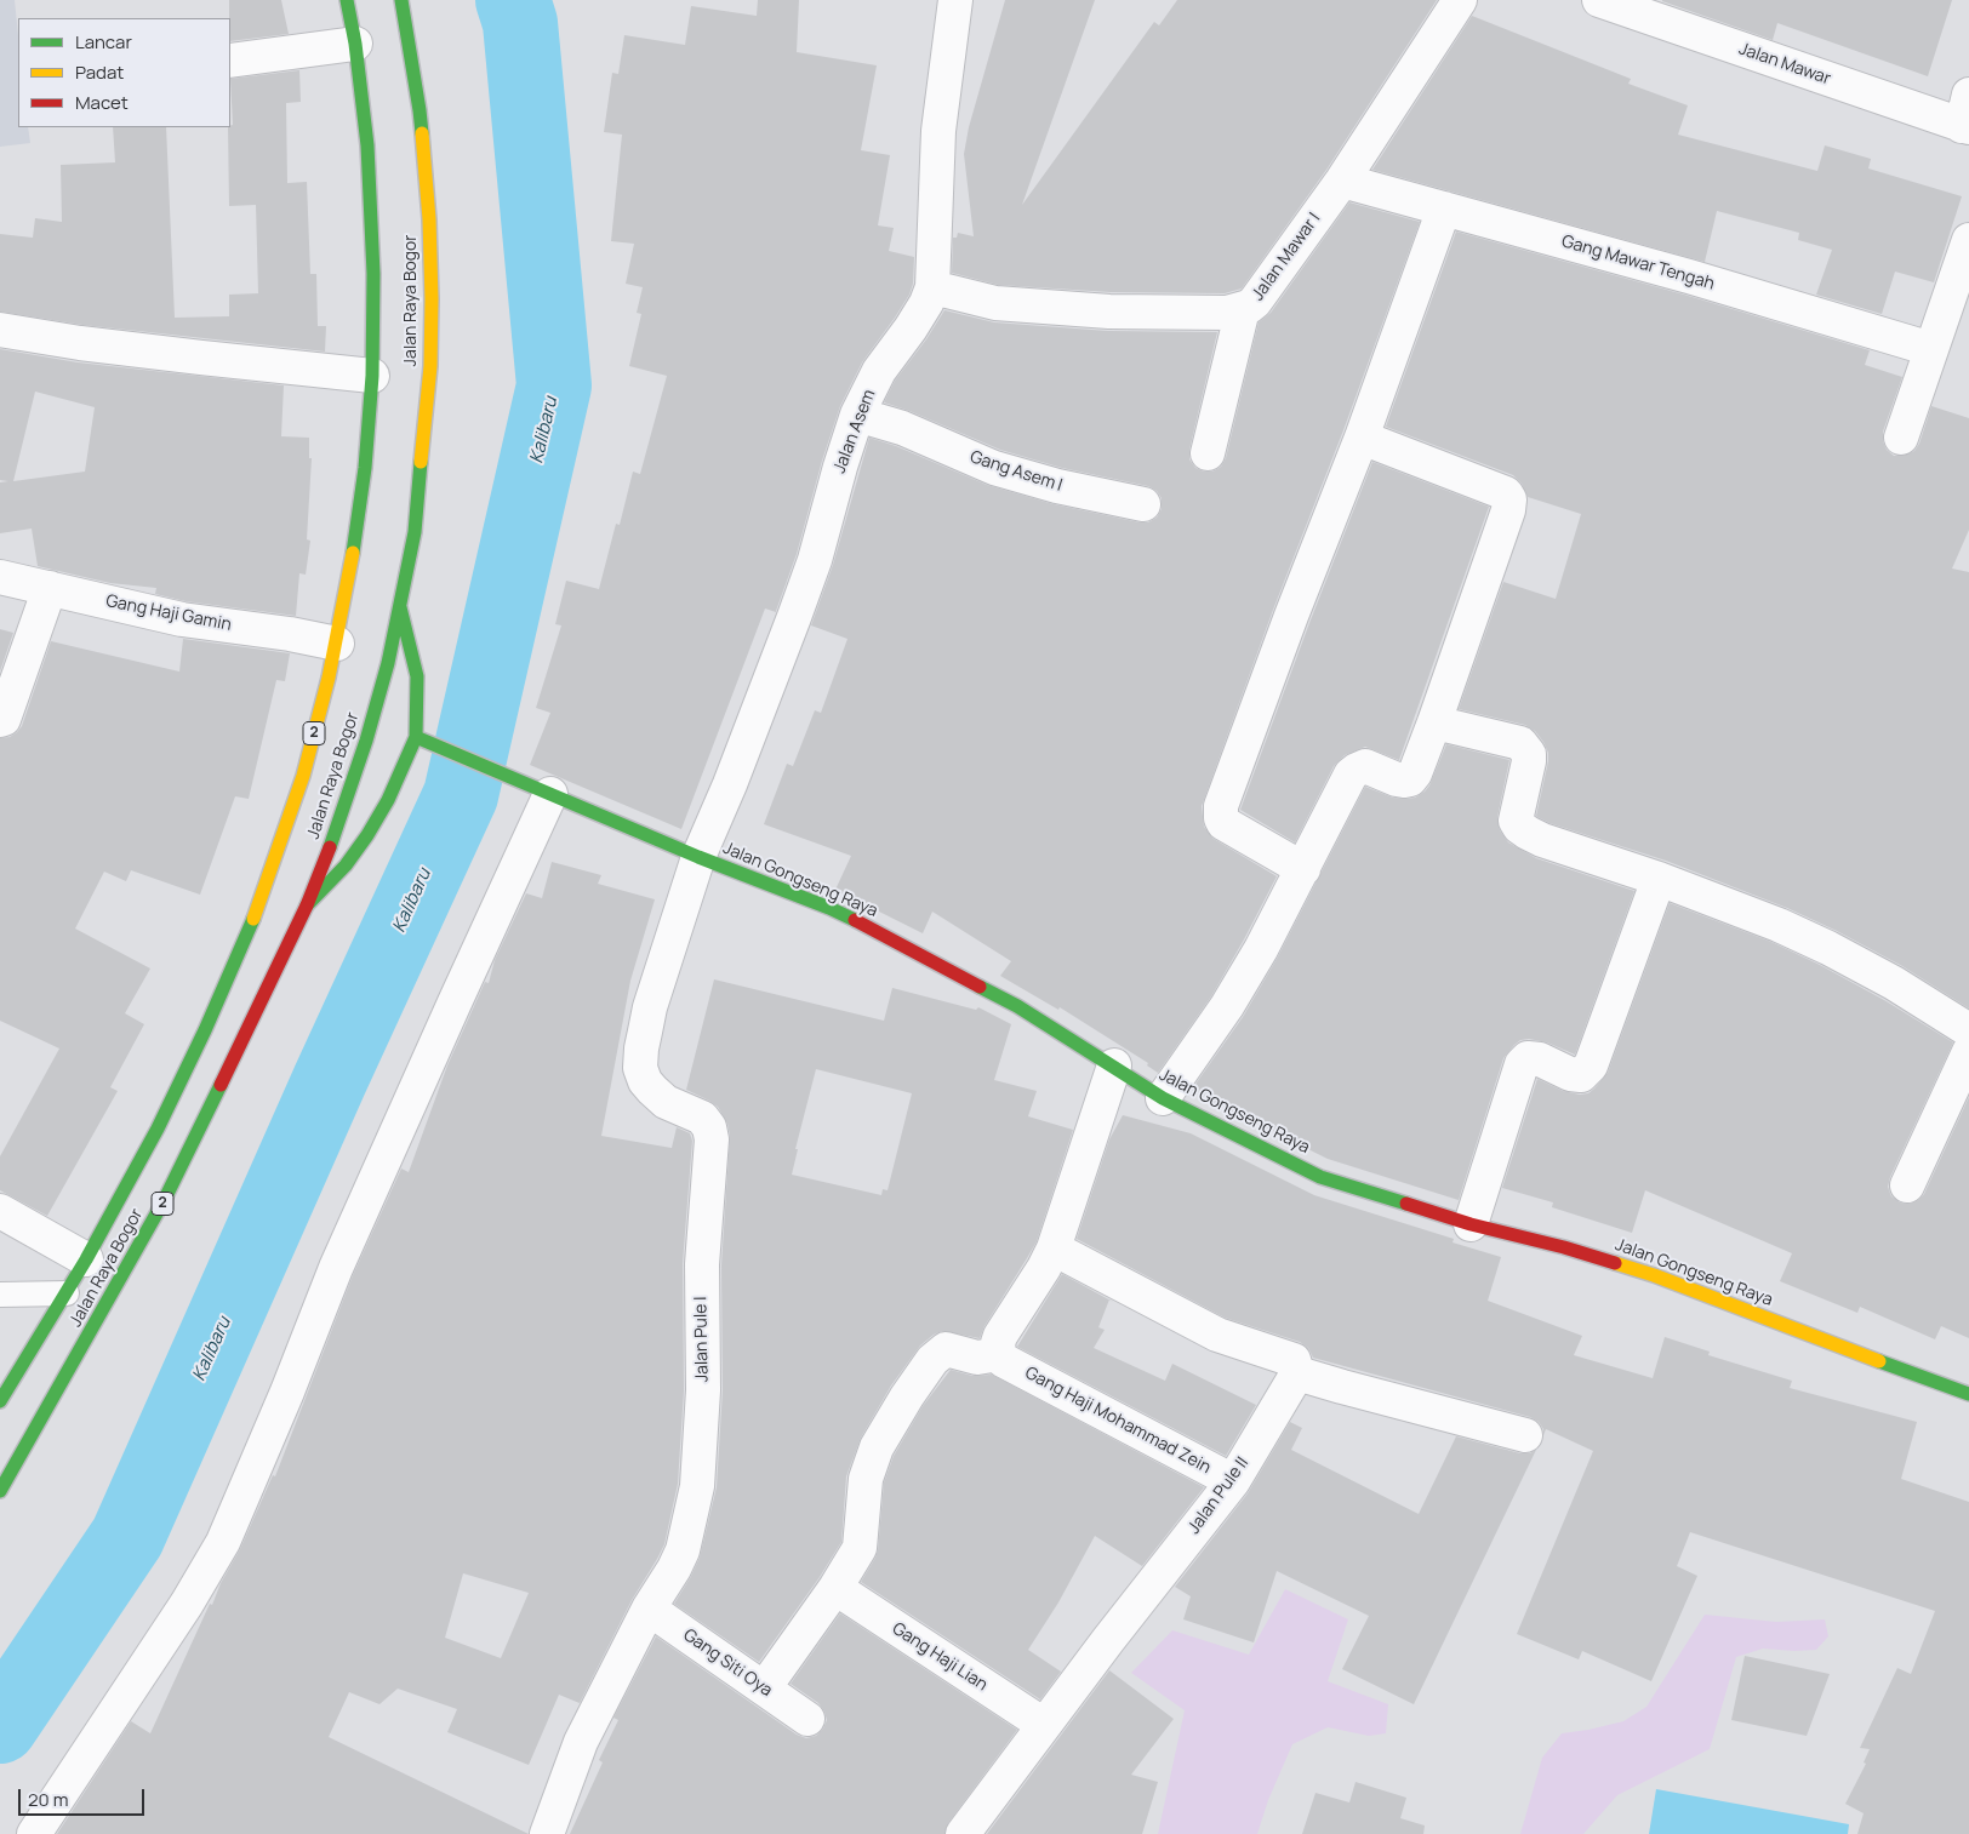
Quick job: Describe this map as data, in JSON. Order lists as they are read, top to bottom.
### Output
{
  "streets": {
    "main road": ["Jalan Raya Bogor", "2", "Jalan Gongseng Raya"],
    "street": [
      "Jalan Mawar",
      "Jalan Mawar I",
      "Gang Mawar Tengah",
      "Jalan Asem",
      "Gang Asem I",
      "Gang Haji Gamin",
      "Jalan Pule I",
      "Gang Haji Mohammad Zein",
      "Jalan Pule II",
      "Gang Haji Lian",
      "Gang Siti Oya"
    ]
  },
  "crossings": [
    ["Jalan Mawar I", "Gang Mawar Tengah"],
    ["Jalan Mawar I", "Jalan Asem"],
    ["Jalan Raya Bogor", "Gang Haji Gamin"],
    ["Jalan Asem", "Gang Asem I"],
    ["Jalan Asem", "Jalan Gongseng Raya"],
    ["Jalan Asem", "Jalan Pule I"],
    ["Jalan Gongseng Raya", "Jalan Pule I"],
    ["Jalan Pule I", "Gang Siti Oya"],
    ["Gang Haji Mohammad Zein", "Jalan Pule II"],
    ["Jalan Pule II", "Gang Haji Lian"]
  ],
  "water": ["Kalibaru"],
  "legend": ["Lancar", "Padat", "Macet"],
  "scale_bar": "20 m"
}
